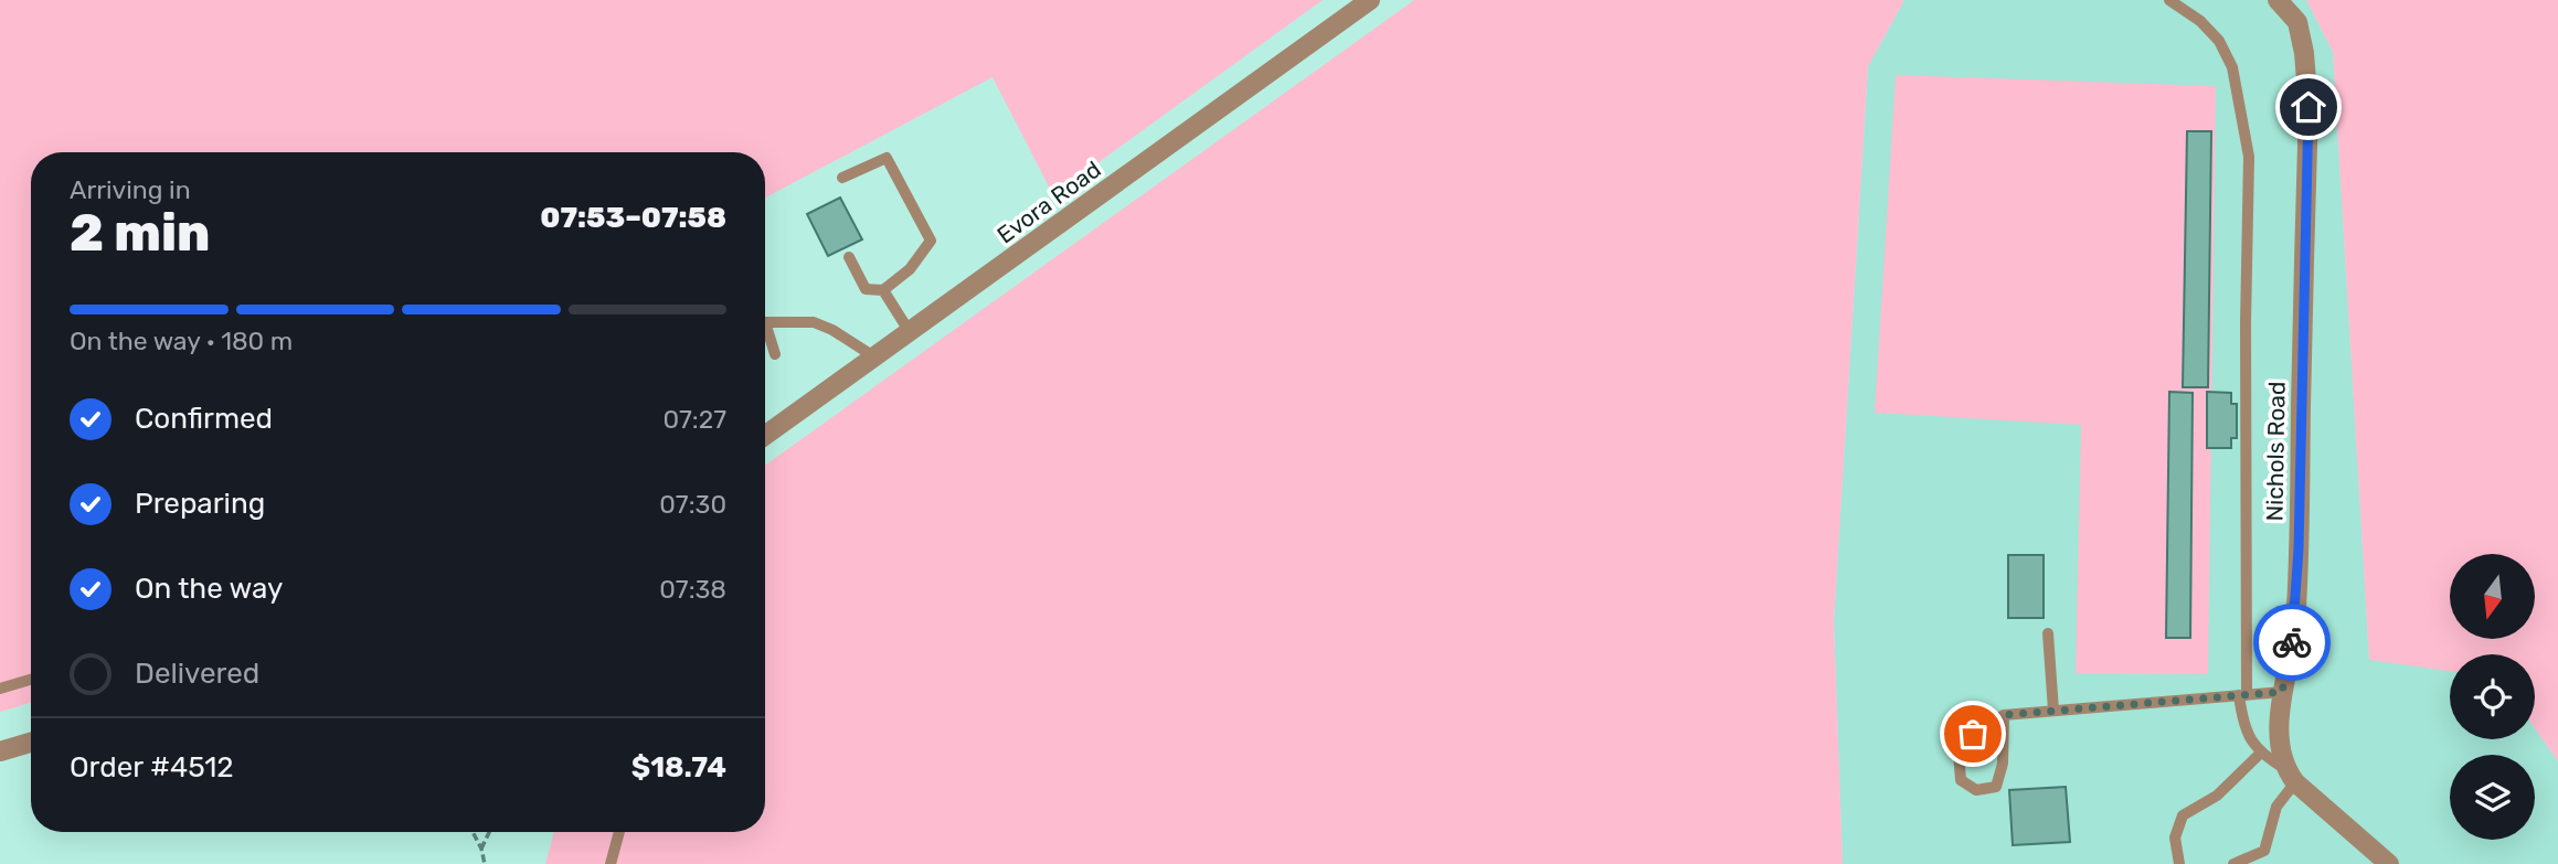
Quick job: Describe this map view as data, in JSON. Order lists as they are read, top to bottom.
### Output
{
  "streets": {
    "street": ["Evora Road", "Nichols Road"]
  },
  "north": "bottom",
  "page": {
    "heading": ["2 min", "Arriving in", "07:53–07:58"],
    "panel": ["Order #4512", "$18.74"],
    "bar": "On the way · 180 m",
    "list": [
      ["Confirmed", "07:27"],
      ["Preparing", "07:30"],
      ["On the way", "07:38"],
      "Delivered"
    ]
  }
}
